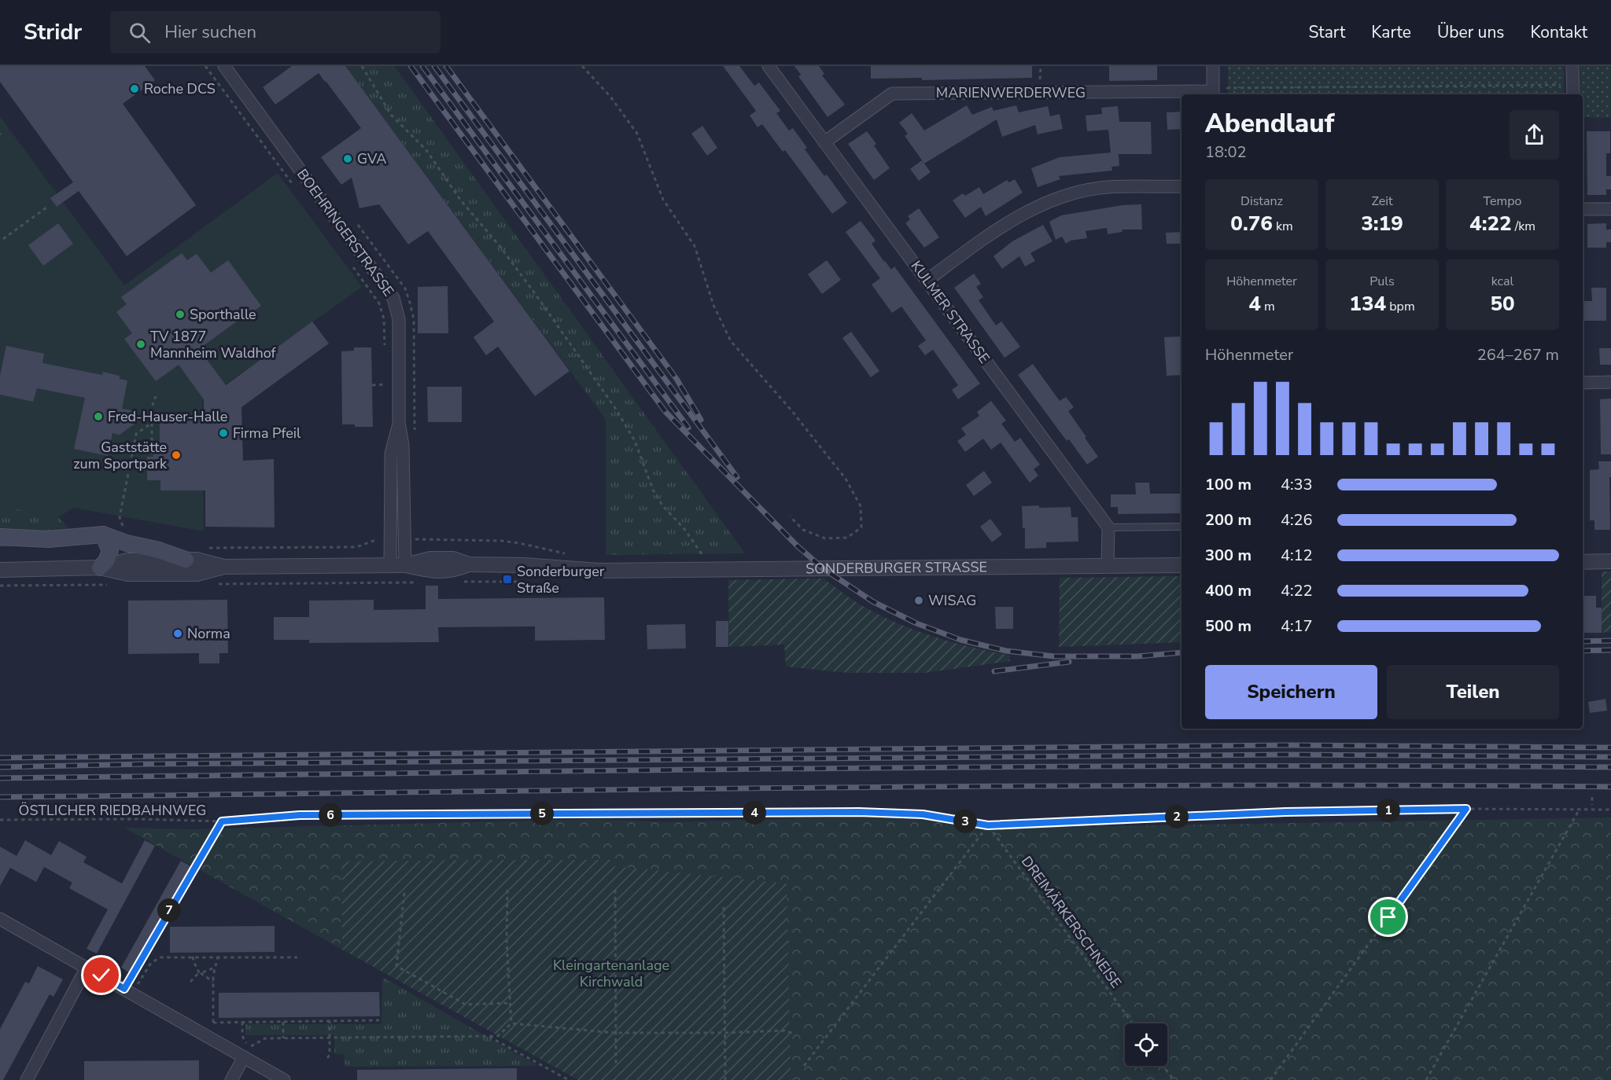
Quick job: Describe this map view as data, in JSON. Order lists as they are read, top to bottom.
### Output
{
  "streets": {
    "street": [
      "MARIENWERDERWEG",
      "BOEHRINGERSTRASSE",
      "KULMER STRASSE",
      "SONDERBURGER STRASSE"
    ],
    "path": ["ÖSTLICHER RIEDBAHNWEG", "DREIMÄRKERSCHNEISE"]
  },
  "crossings": [
    ["MARIENWERDERWEG", "KULMER STRASSE"],
    ["BOEHRINGERSTRASSE", "SONDERBURGER STRASSE"],
    ["ÖSTLICHER RIEDBAHNWEG", "DREIMÄRKERSCHNEISE"]
  ],
  "parks": ["Kleingartenanlage Kirchwald"],
  "places": {
    "other": [
      "Roche DCS",
      "GVA",
      "Sporthalle",
      "TV 1877 Mannheim Waldhof",
      "Fred-Hauser-Halle",
      "Firma Pfeil",
      "Gaststätte zum Sportpark",
      "WISAG",
      "Norma"
    ],
    "transit": ["Sonderburger Straße"]
  },
  "page": {
    "header": "Stridr",
    "search": "Hier suchen",
    "nav": [
      "Start",
      "Karte",
      "Über uns",
      "Kontakt"
    ],
    "heading": ["Abendlauf", "18:02"],
    "stats": [
      ["Distanz", "0.76 km"],
      ["Zeit", "3:19"],
      ["Tempo", "4:22 /km"],
      ["Höhenmeter", "4 m"],
      ["Puls", "134 bpm"],
      ["kcal", "50"]
    ],
    "chart": ["Höhenmeter", "264–267 m"],
    "list": [
      {
        "name": "100 m",
        "note": "4:33"
      },
      {
        "name": "200 m",
        "note": "4:26"
      },
      {
        "name": "300 m",
        "note": "4:12"
      },
      {
        "name": "400 m",
        "note": "4:22"
      },
      {
        "name": "500 m",
        "note": "4:17"
      }
    ],
    "buttons": ["Speichern", "Teilen"],
    "pins": [
      "1",
      "4",
      "5",
      "6",
      "2",
      "3",
      "7"
    ]
  }
}
